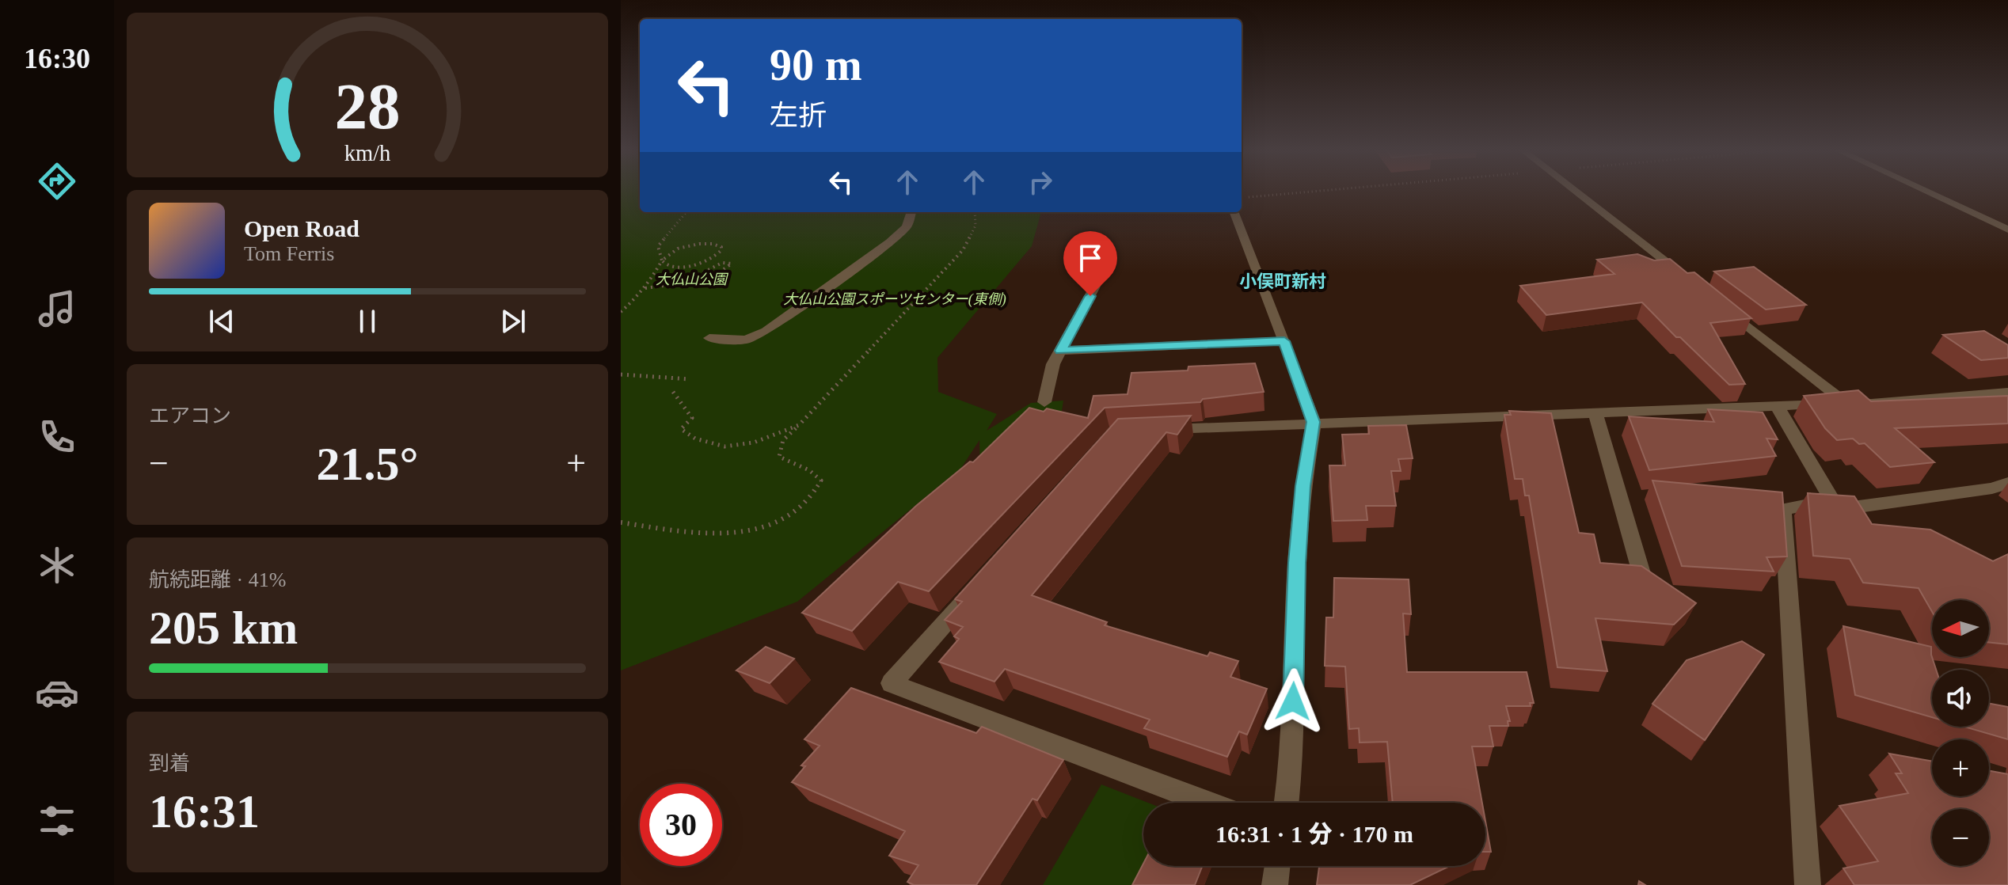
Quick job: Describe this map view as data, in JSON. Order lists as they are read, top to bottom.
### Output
{
  "districts": ["小俣町新村"],
  "parks": ["大仏山公園", "大仏山公園スポーツセンター(東側)"],
  "north": "left",
  "page": {
    "tabs": "16:30",
    "turn": ["90 m", "左折"],
    "song": ["Open Road", "Tom Ferris"],
    "tile": [
      "エアコン",
      ["航続距離 · 41%", "205 km"],
      ["到着", "16:31"]
    ],
    "heat": ["−", "21.5°", "+"],
    "map_buttons": ["+", "−"],
    "limit": "30",
    "trip": "16:31 · 1 分 · 170 m",
    "gauge": ["28", "km/h"]
  }
}
